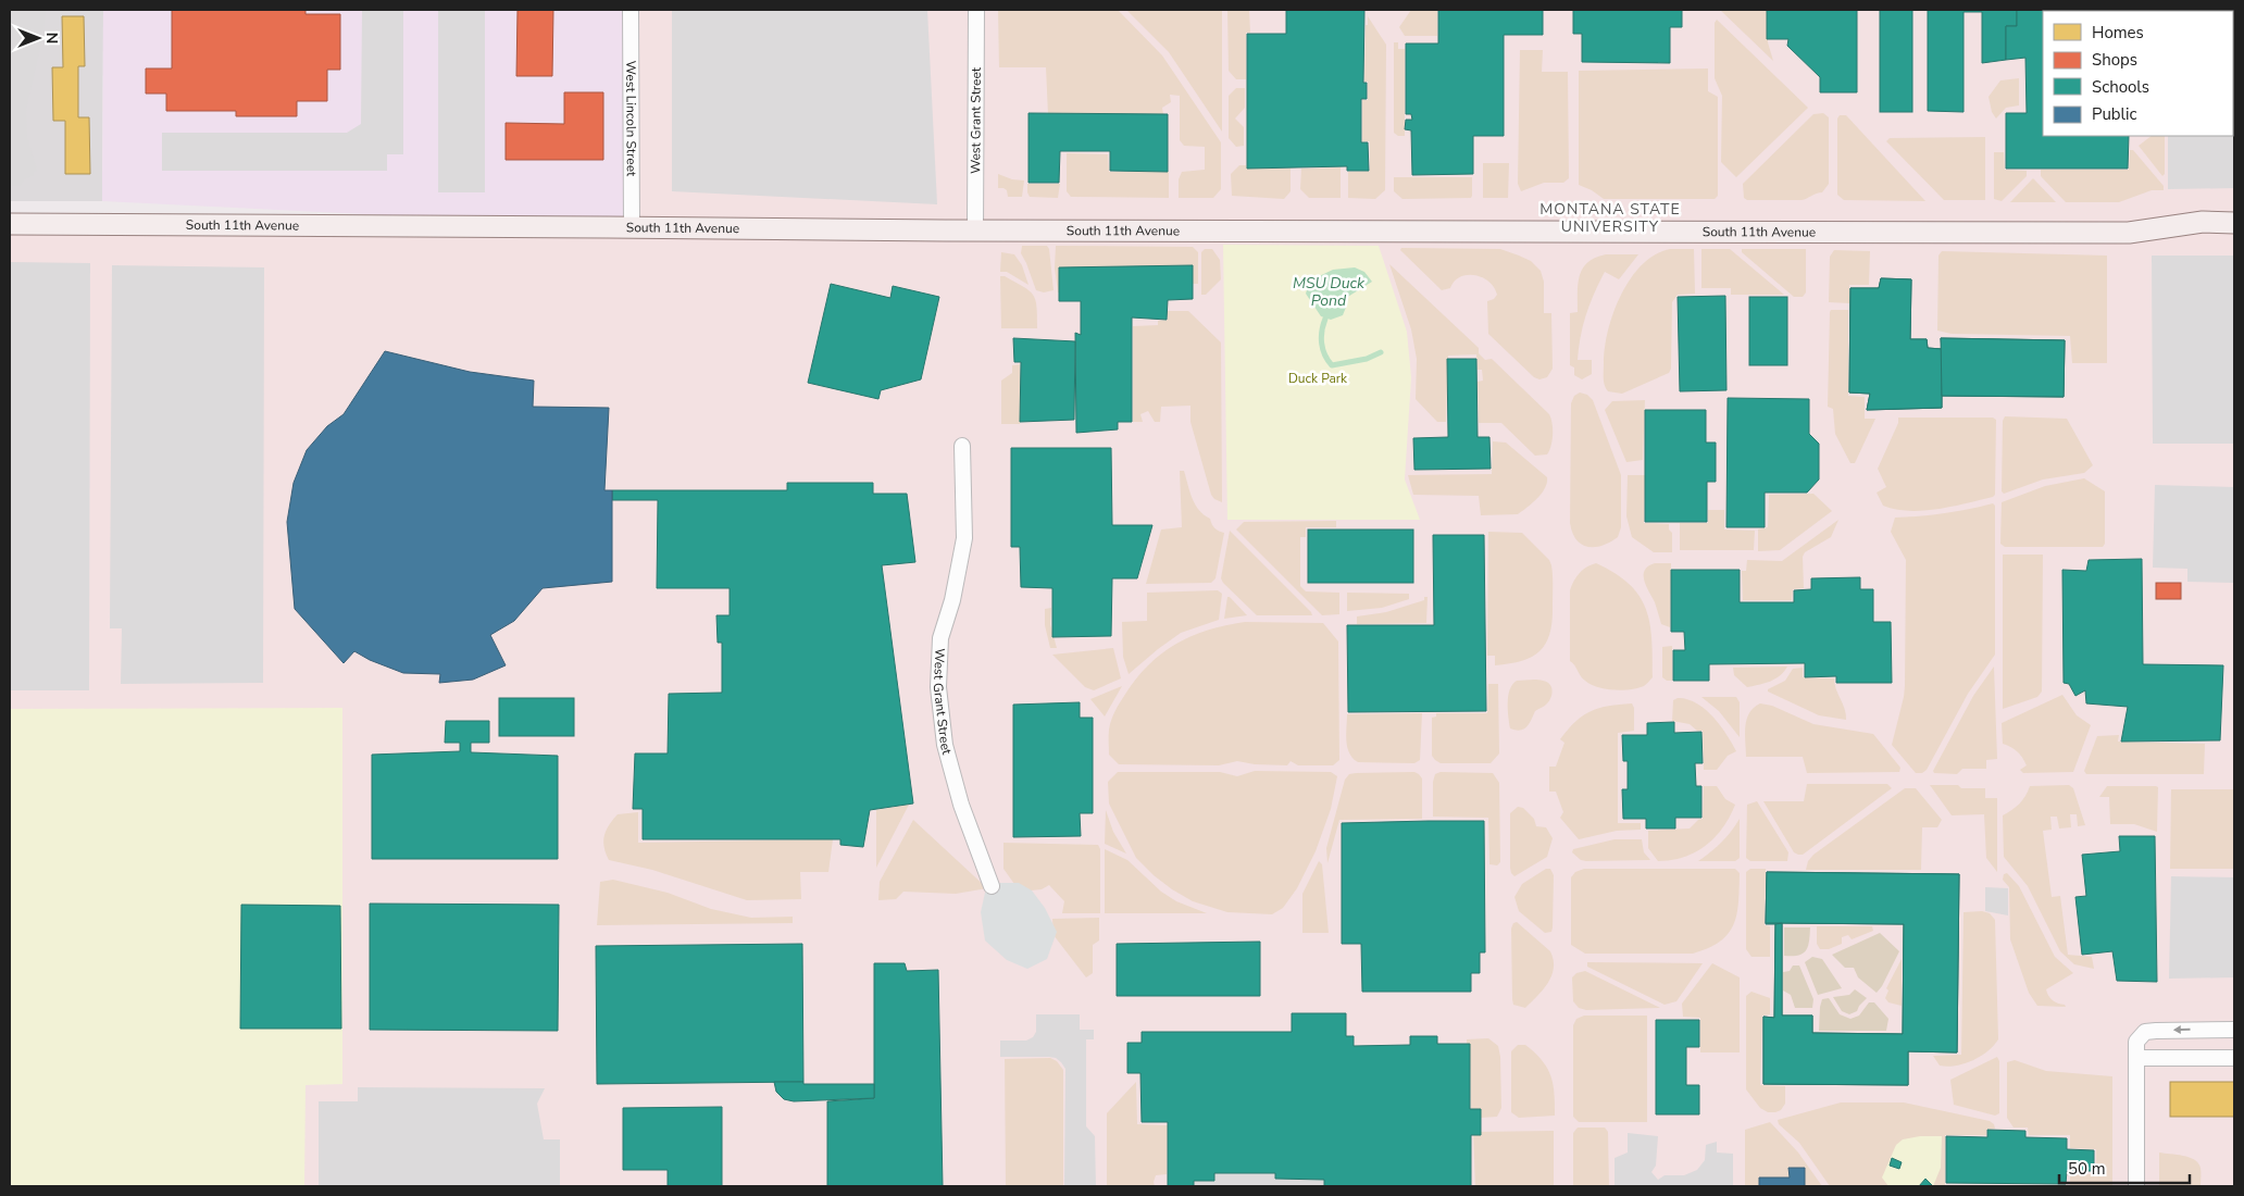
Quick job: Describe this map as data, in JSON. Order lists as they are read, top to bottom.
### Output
{
  "streets": {
    "street": ["West Lincoln Street", "West Grant Street", "South 11th Avenue"]
  },
  "crossings": [
    ["West Lincoln Street", "South 11th Avenue"],
    ["West Grant Street", "South 11th Avenue"]
  ],
  "districts": ["MONTANA STATE UNIVERSITY"],
  "water": ["MSU Duck Pond"],
  "parks": ["Duck Park"],
  "legend": [
    "Homes",
    "Shops",
    "Schools",
    "Public"
  ],
  "scale_bar": "50 m",
  "north": "right"
}
